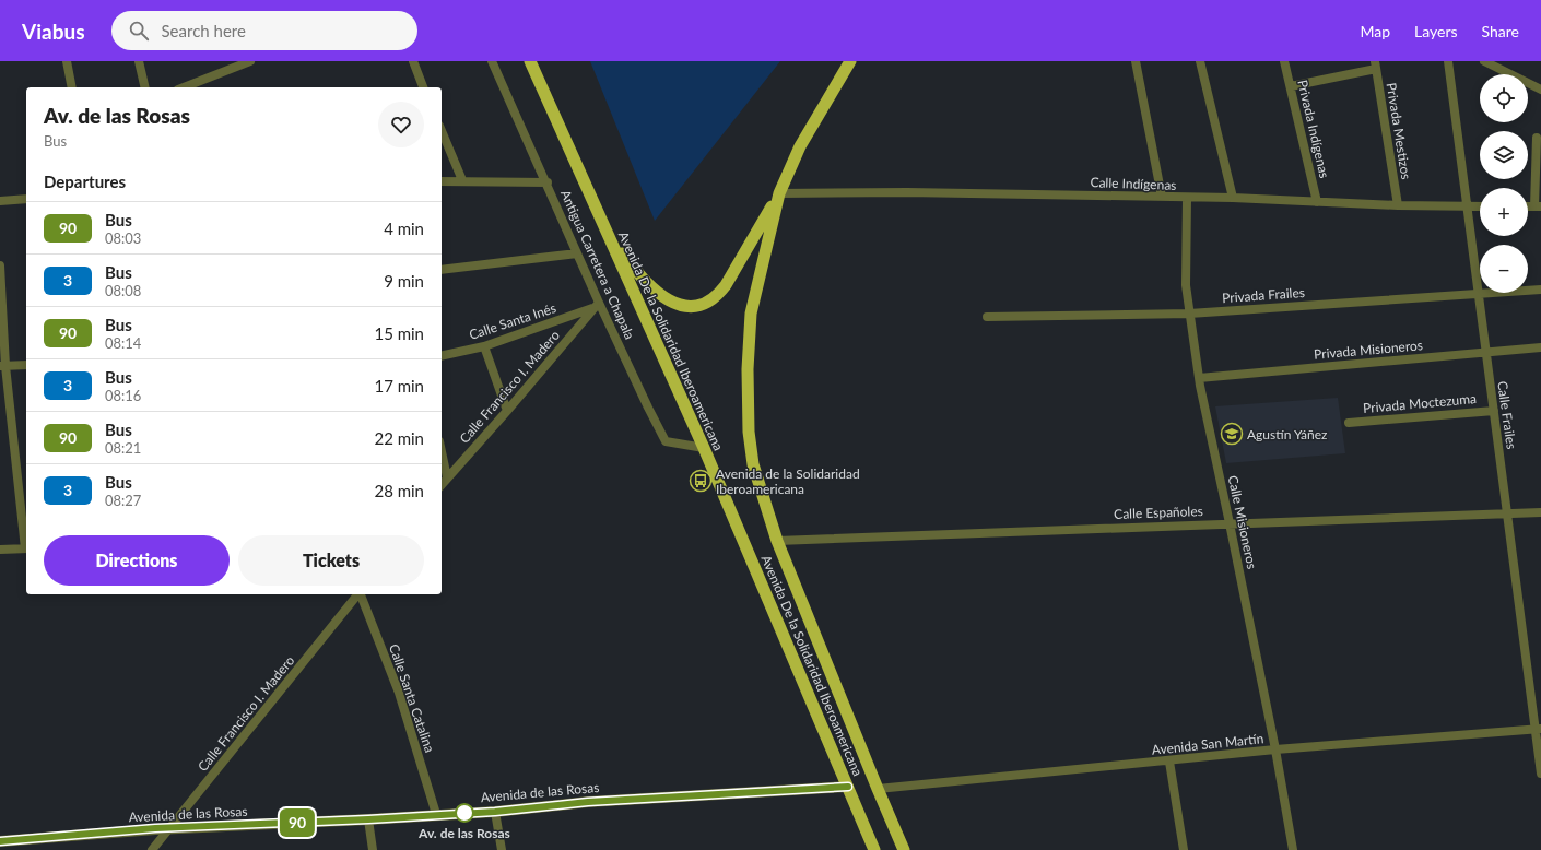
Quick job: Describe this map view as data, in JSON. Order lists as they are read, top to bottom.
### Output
{
  "streets": {
    "highway": ["Avenida De la Solidaridad Iberoamericana"],
    "street": [
      "Privada Indígenas",
      "Privada Mestizos",
      "Calle Indígenas",
      "Antigua Carretera a Chapala",
      "Privada Frailes",
      "Calle Santa Inés",
      "Privada Misioneros",
      "Calle Francisco I. Madero",
      "Privada Moctezuma",
      "Calle Frailes",
      "Calle Españoles",
      "Calle Misioneros",
      "Calle Santa Catalina",
      "Avenida San Martín",
      "Avenida de las Rosas"
    ]
  },
  "crossings": [
    ["Privada Indígenas", "Calle Indígenas"],
    ["Privada Mestizos", "Calle Indígenas"],
    ["Calle Indígenas", "Avenida De la Solidaridad Iberoamericana"],
    ["Calle Indígenas", "Calle Frailes"],
    ["Calle Indígenas", "Calle Misioneros"],
    ["Antigua Carretera a Chapala", "Calle Santa Inés"],
    ["Antigua Carretera a Chapala", "Avenida De la Solidaridad Iberoamericana"],
    ["Antigua Carretera a Chapala", "Calle Francisco I. Madero"],
    ["Privada Frailes", "Calle Frailes"],
    ["Privada Frailes", "Calle Misioneros"],
    ["Calle Santa Inés", "Calle Francisco I. Madero"],
    ["Avenida De la Solidaridad Iberoamericana", "Calle Españoles"],
    ["Avenida De la Solidaridad Iberoamericana", "Avenida San Martín"],
    ["Avenida De la Solidaridad Iberoamericana", "Avenida de las Rosas"],
    ["Privada Misioneros", "Calle Frailes"],
    ["Privada Misioneros", "Calle Misioneros"],
    ["Calle Francisco I. Madero", "Avenida de las Rosas"],
    ["Privada Moctezuma", "Calle Frailes"],
    ["Calle Frailes", "Calle Españoles"],
    ["Calle Frailes", "Avenida San Martín"],
    ["Calle Españoles", "Calle Misioneros"],
    ["Calle Misioneros", "Avenida San Martín"],
    ["Calle Santa Catalina", "Avenida de las Rosas"]
  ],
  "places": {
    "school or university": ["Agustín Yáñez"],
    "bus stop": ["Avenida de la Solidaridad Iberoamericana"],
    "other": ["Av. de las Rosas"]
  },
  "lines": ["bus line 90"],
  "page": {
    "header": "Viabus",
    "search": "Search here",
    "nav": ["Map", "Layers", "Share"],
    "on_map": "90",
    "map_buttons": ["+", "−"],
    "heading": [
      ["Av. de las Rosas", "Bus"],
      "Departures"
    ],
    "list": [
      {
        "mark": "90",
        "name": "Bus",
        "note": "08:03",
        "value": "4 min"
      },
      {
        "mark": "3",
        "name": "Bus",
        "note": "08:08",
        "value": "9 min"
      },
      {
        "mark": "90",
        "name": "Bus",
        "note": "08:14",
        "value": "15 min"
      },
      {
        "mark": "3",
        "name": "Bus",
        "note": "08:16",
        "value": "17 min"
      },
      {
        "mark": "90",
        "name": "Bus",
        "note": "08:21",
        "value": "22 min"
      },
      {
        "mark": "3",
        "name": "Bus",
        "note": "08:27",
        "value": "28 min"
      }
    ],
    "buttons": ["Directions", "Tickets"]
  }
}
